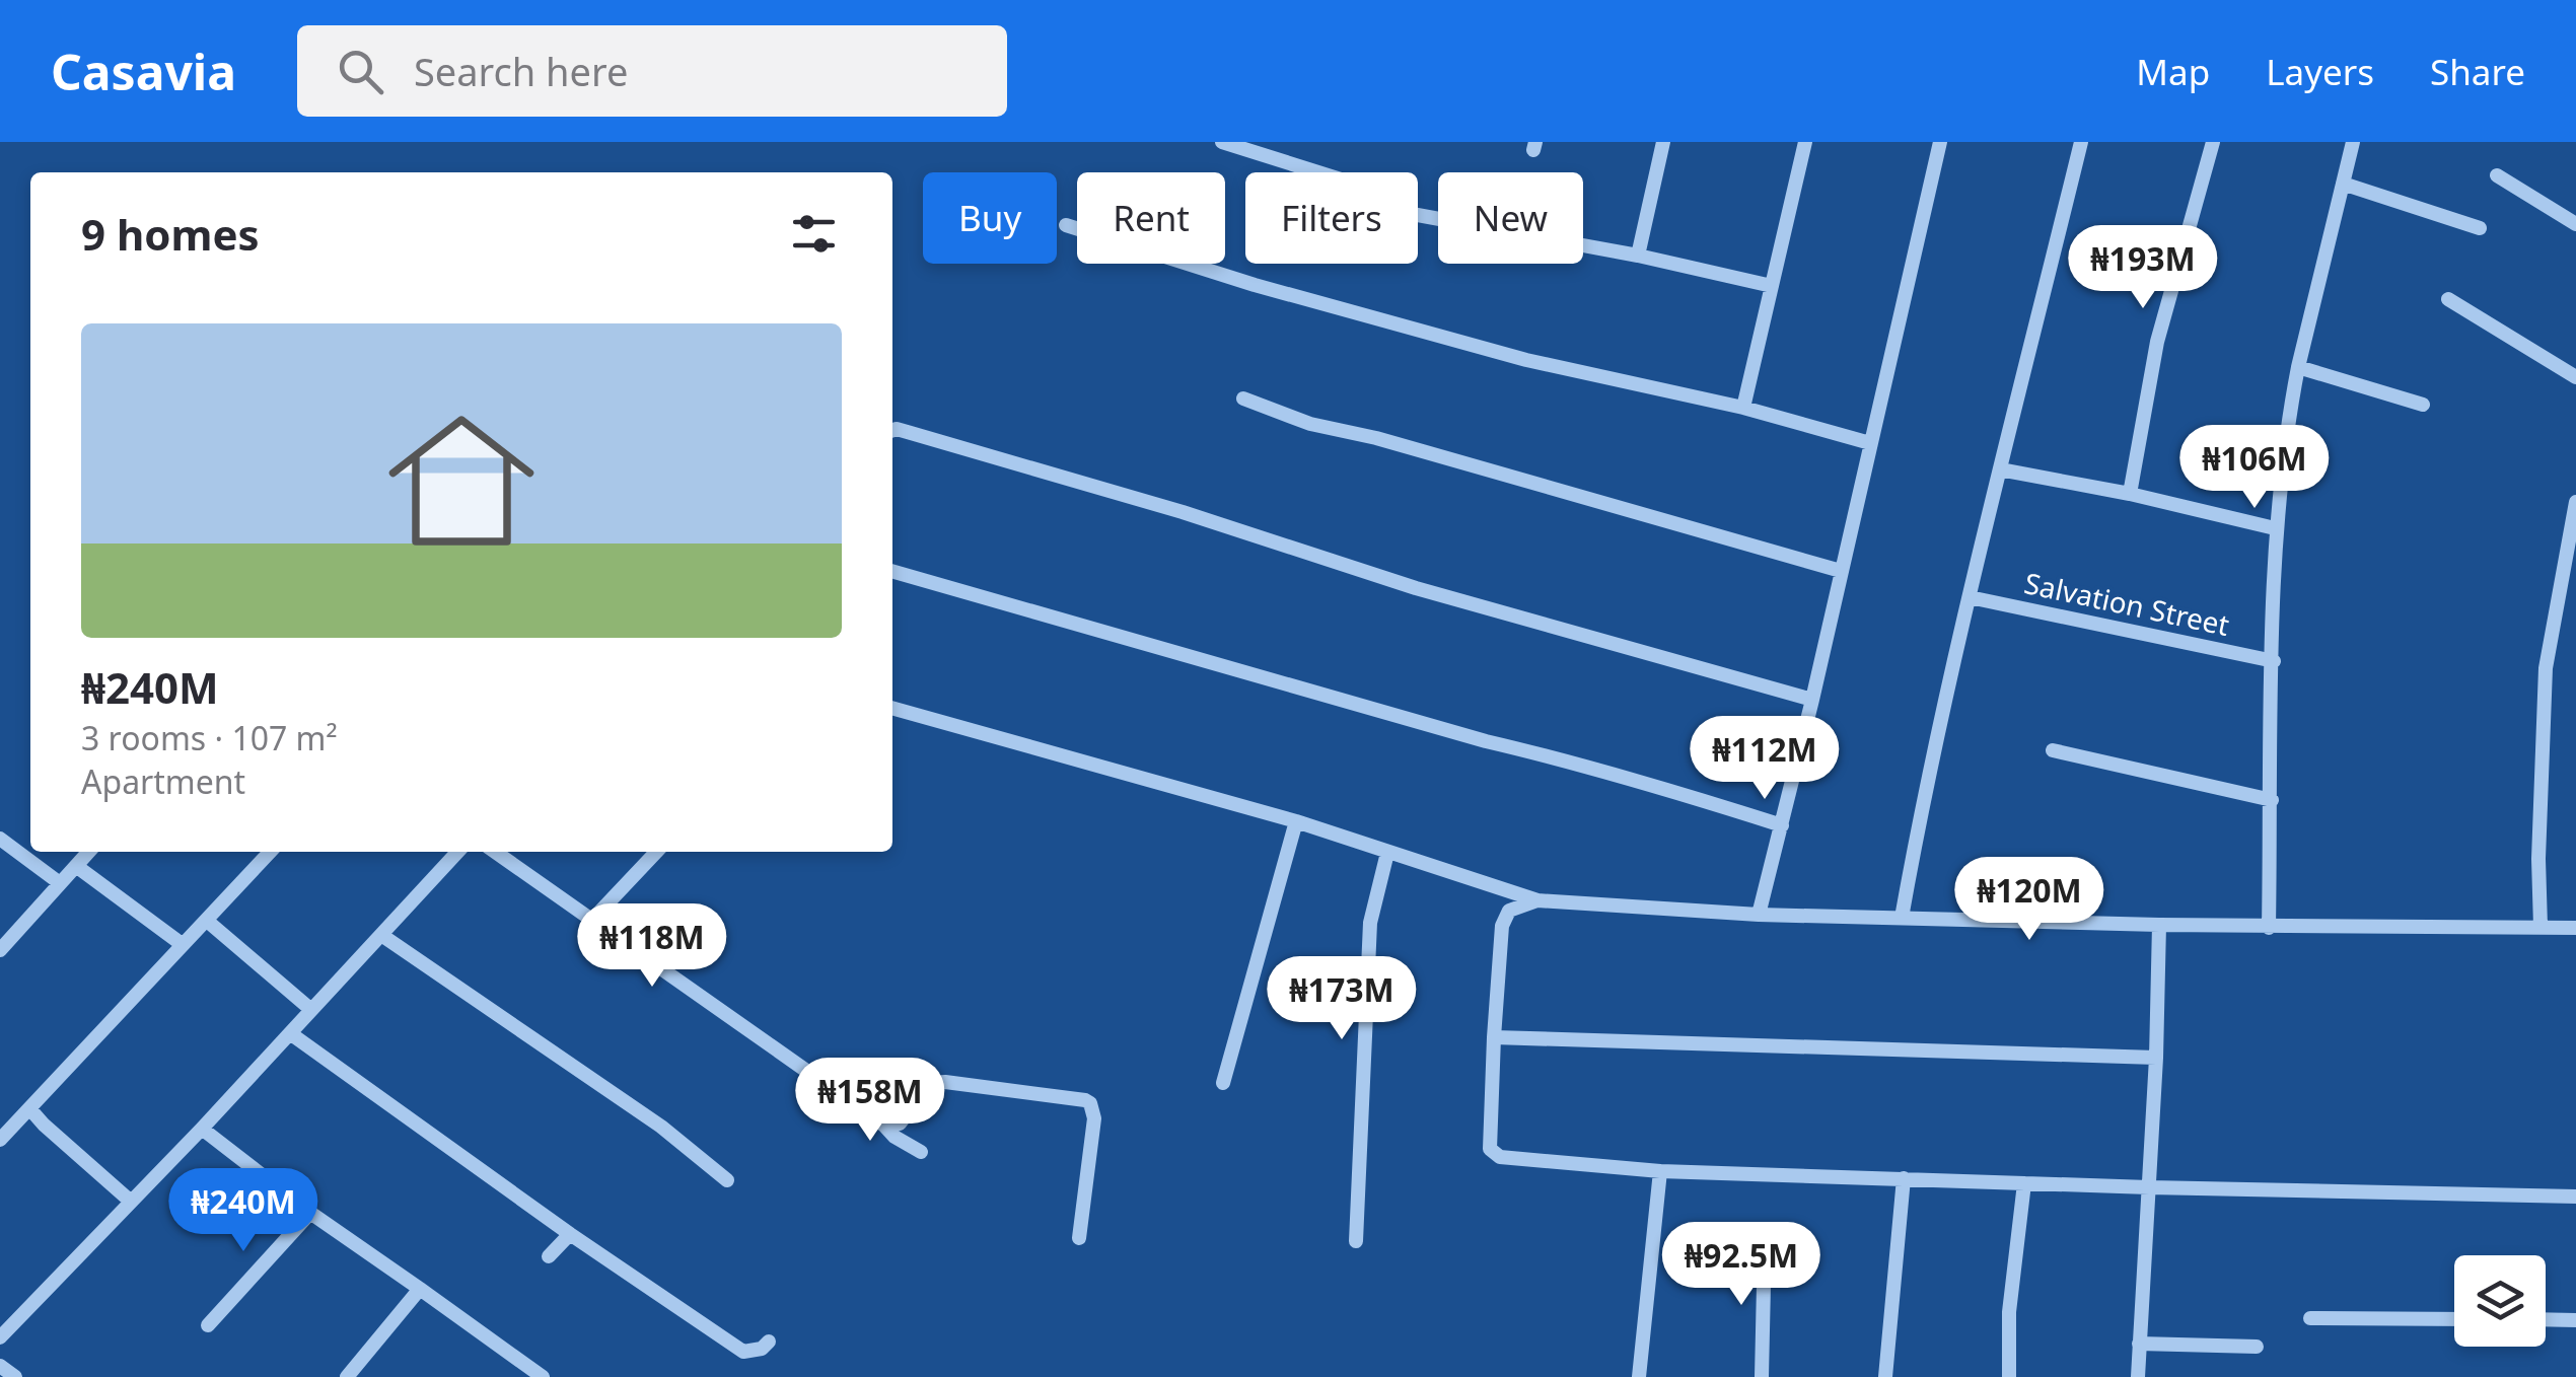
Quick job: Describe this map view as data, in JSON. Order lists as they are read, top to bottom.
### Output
{
  "streets": {
    "street": ["Salvation Street"]
  },
  "page": {
    "header": "Casavia",
    "search": "Search here",
    "nav": ["Map", "Layers", "Share"],
    "chip": [
      "Buy",
      "Rent",
      "Filters",
      "New"
    ],
    "heading": "9 homes",
    "price": [
      "₦193M",
      "₦106M",
      "₦112M",
      "₦120M",
      "₦118M",
      "₦173M",
      "₦158M",
      "₦240M",
      "₦92.5M"
    ],
    "list": [
      {
        "name": "₦240M",
        "note": "3 rooms · 107 m² · Apartment"
      }
    ]
  }
}
